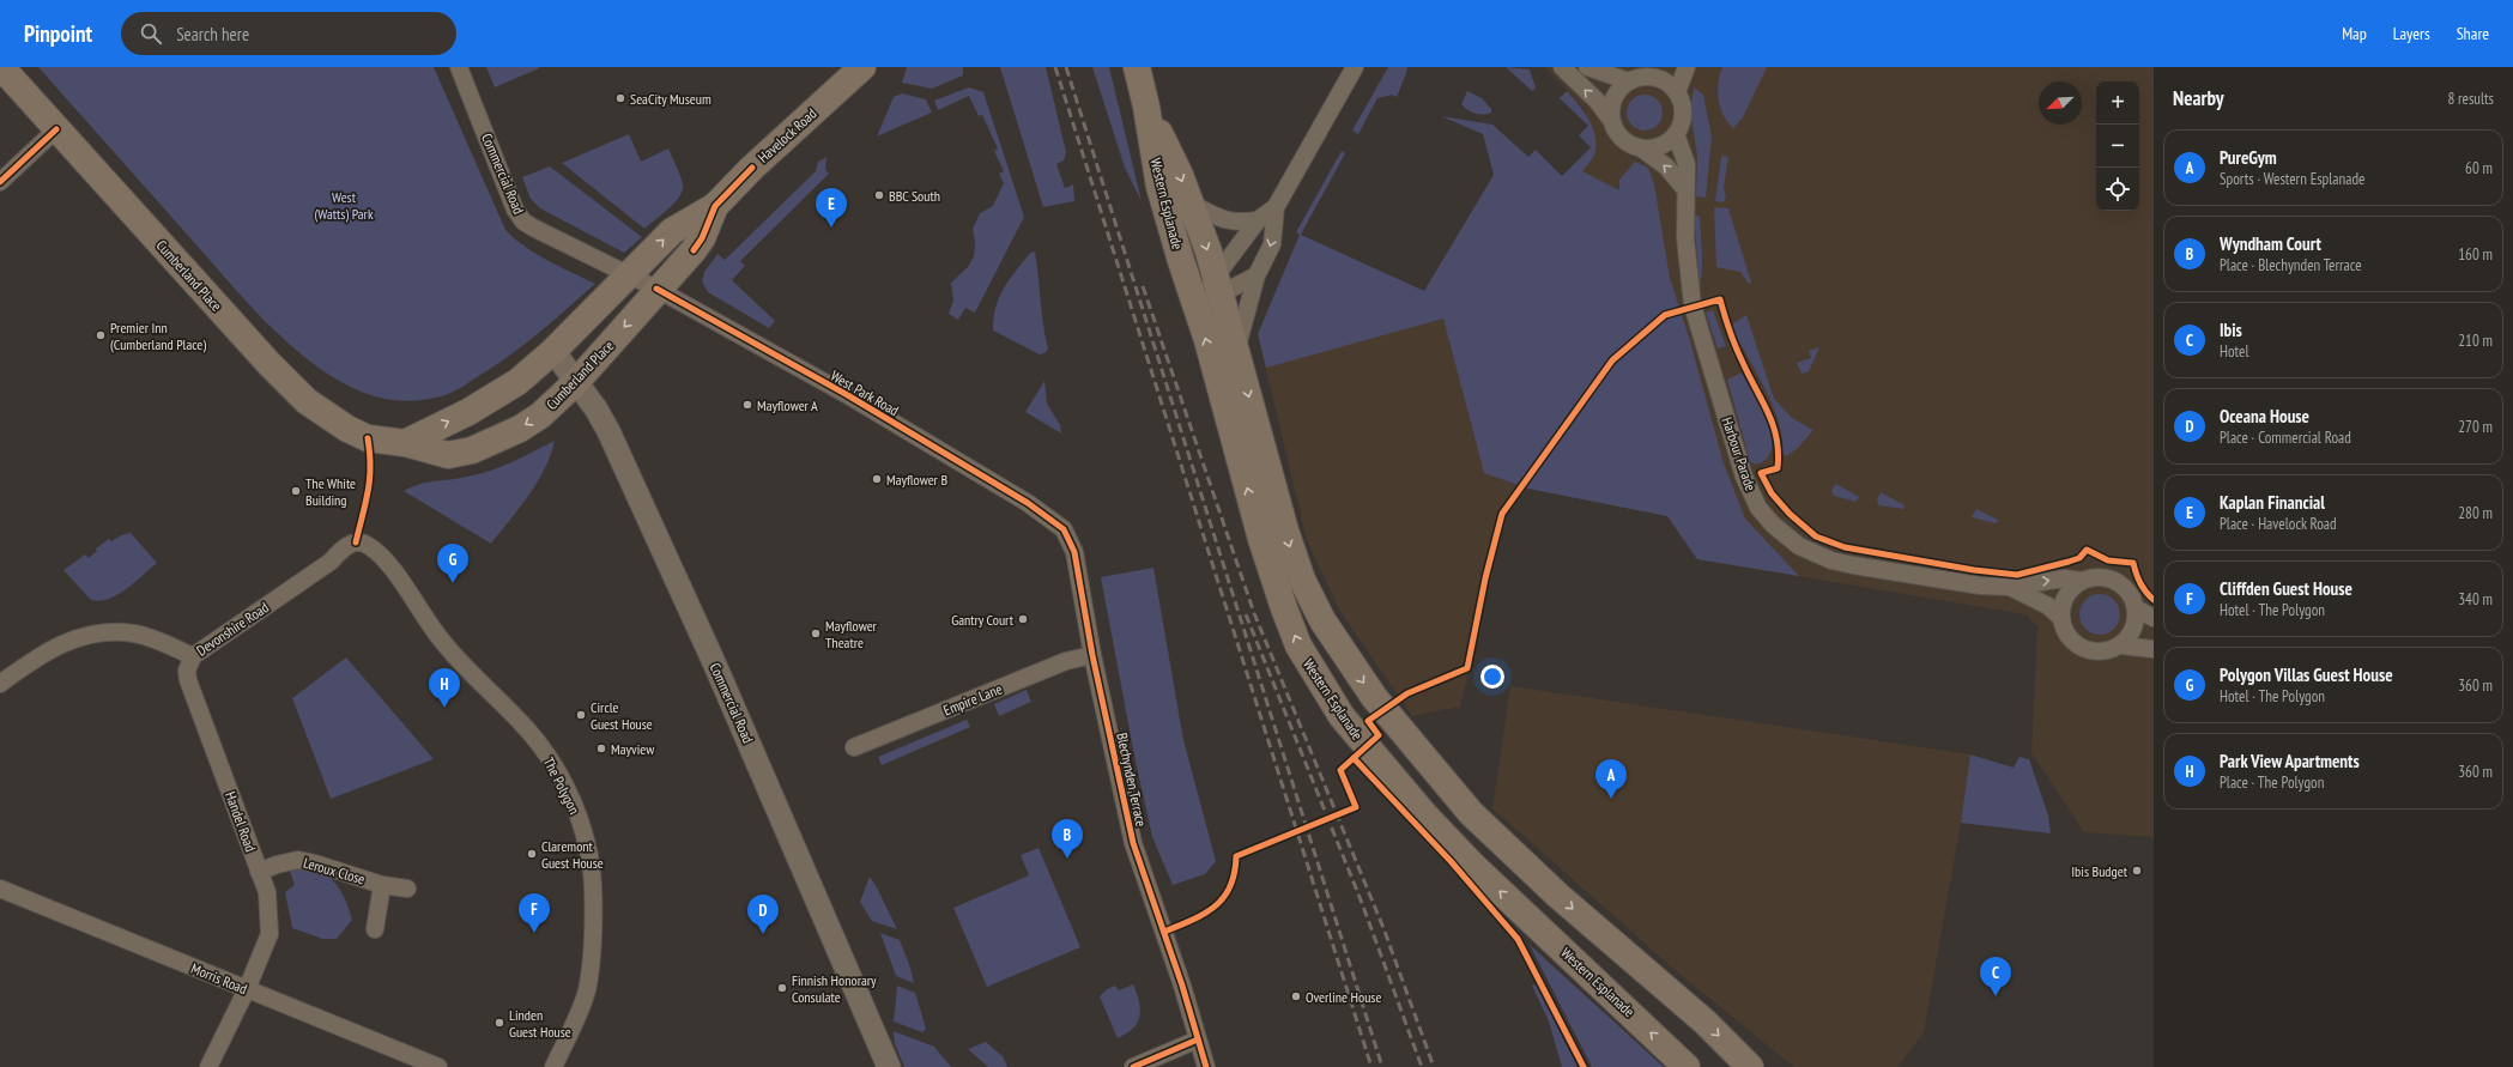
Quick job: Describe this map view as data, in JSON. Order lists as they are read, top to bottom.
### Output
{
  "streets": {
    "main road": ["Havelock Road", "Western Esplanade", "Cumberland Place"],
    "street": [
      "Commercial Road",
      "West Park Road",
      "Harbour Parade",
      "Devonshire Road",
      "Empire Lane",
      "Blechynden Terrace",
      "The Polygon",
      "Handel Road",
      "Leroux Close",
      "Morris Road"
    ]
  },
  "crossings": [
    ["Havelock Road", "Commercial Road"],
    ["Havelock Road", "Cumberland Place"],
    ["Havelock Road", "West Park Road"],
    ["Commercial Road", "Cumberland Place"],
    ["Commercial Road", "West Park Road"],
    ["Cumberland Place", "West Park Road"],
    ["West Park Road", "Blechynden Terrace"],
    ["Devonshire Road", "The Polygon"],
    ["Devonshire Road", "Handel Road"],
    ["Empire Lane", "Blechynden Terrace"],
    ["Handel Road", "Leroux Close"],
    ["Handel Road", "Morris Road"]
  ],
  "parks": ["West (Watts) Park"],
  "places": [
    "SeaCity Museum",
    "BBC South",
    "Premier Inn (Cumberland Place)",
    "Mayflower A",
    "Mayflower B",
    "The White Building",
    "Gantry Court",
    "Mayflower Theatre",
    "Circle Guest House",
    "Mayview",
    "Claremont Guest House",
    "Ibis Budget",
    "Finnish Honorary Consulate",
    "Overline House",
    "Linden Guest House"
  ],
  "north": "bottom left",
  "page": {
    "header": "Pinpoint",
    "search": "Search here",
    "nav": ["Map", "Layers", "Share"],
    "heading": ["Nearby", "8 results"],
    "map_buttons": ["+", "−"],
    "list": [
      {
        "mark": "A",
        "name": "PureGym",
        "note": "Sports · Western Esplanade",
        "value": "60 m"
      },
      {
        "mark": "B",
        "name": "Wyndham Court",
        "note": "Place · Blechynden Terrace",
        "value": "160 m"
      },
      {
        "mark": "C",
        "name": "Ibis",
        "note": "Hotel",
        "value": "210 m"
      },
      {
        "mark": "D",
        "name": "Oceana House",
        "note": "Place · Commercial Road",
        "value": "270 m"
      },
      {
        "mark": "E",
        "name": "Kaplan Financial",
        "note": "Place · Havelock Road",
        "value": "280 m"
      },
      {
        "mark": "F",
        "name": "Cliffden Guest House",
        "note": "Hotel · The Polygon",
        "value": "340 m"
      },
      {
        "mark": "G",
        "name": "Polygon Villas Guest House",
        "note": "Hotel · The Polygon",
        "value": "360 m"
      },
      {
        "mark": "H",
        "name": "Park View Apartments",
        "note": "Place · The Polygon",
        "value": "360 m"
      }
    ],
    "pins": [
      "E",
      "G",
      "H",
      "A",
      "B",
      "F",
      "D",
      "C"
    ]
  }
}
